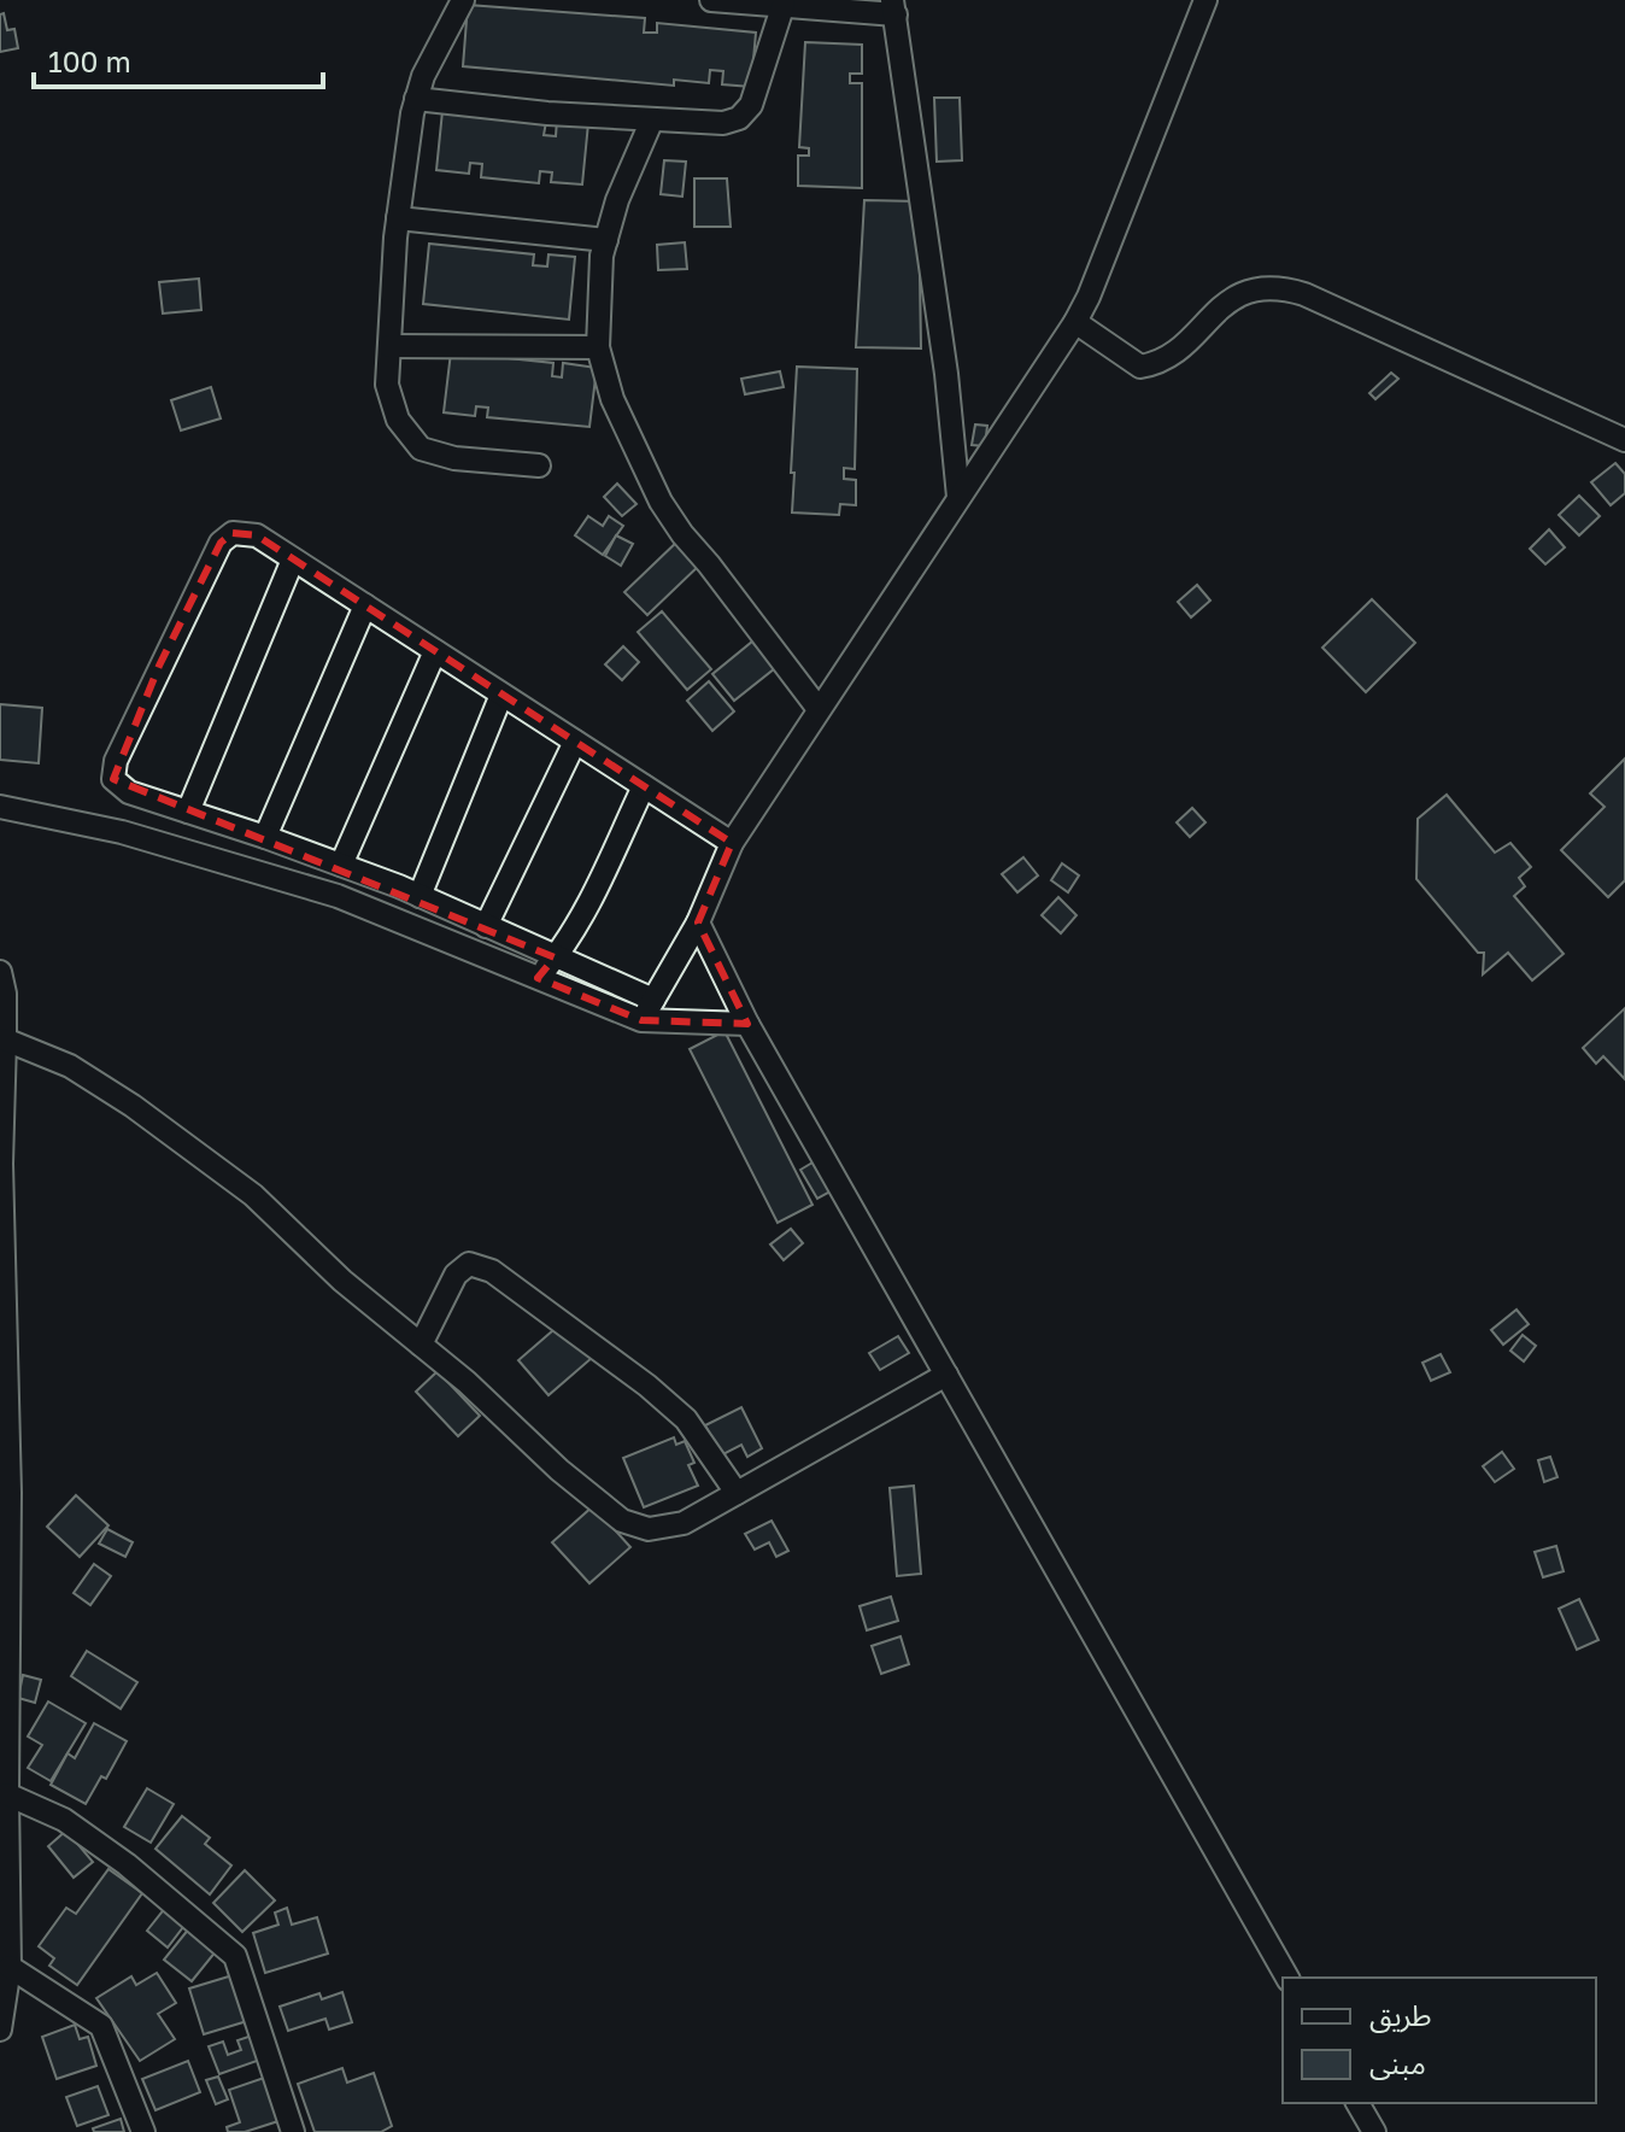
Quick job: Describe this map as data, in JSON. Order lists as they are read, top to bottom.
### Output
{
  "legend": ["طريق", "مبنى"],
  "scale_bar": "100 m"
}
